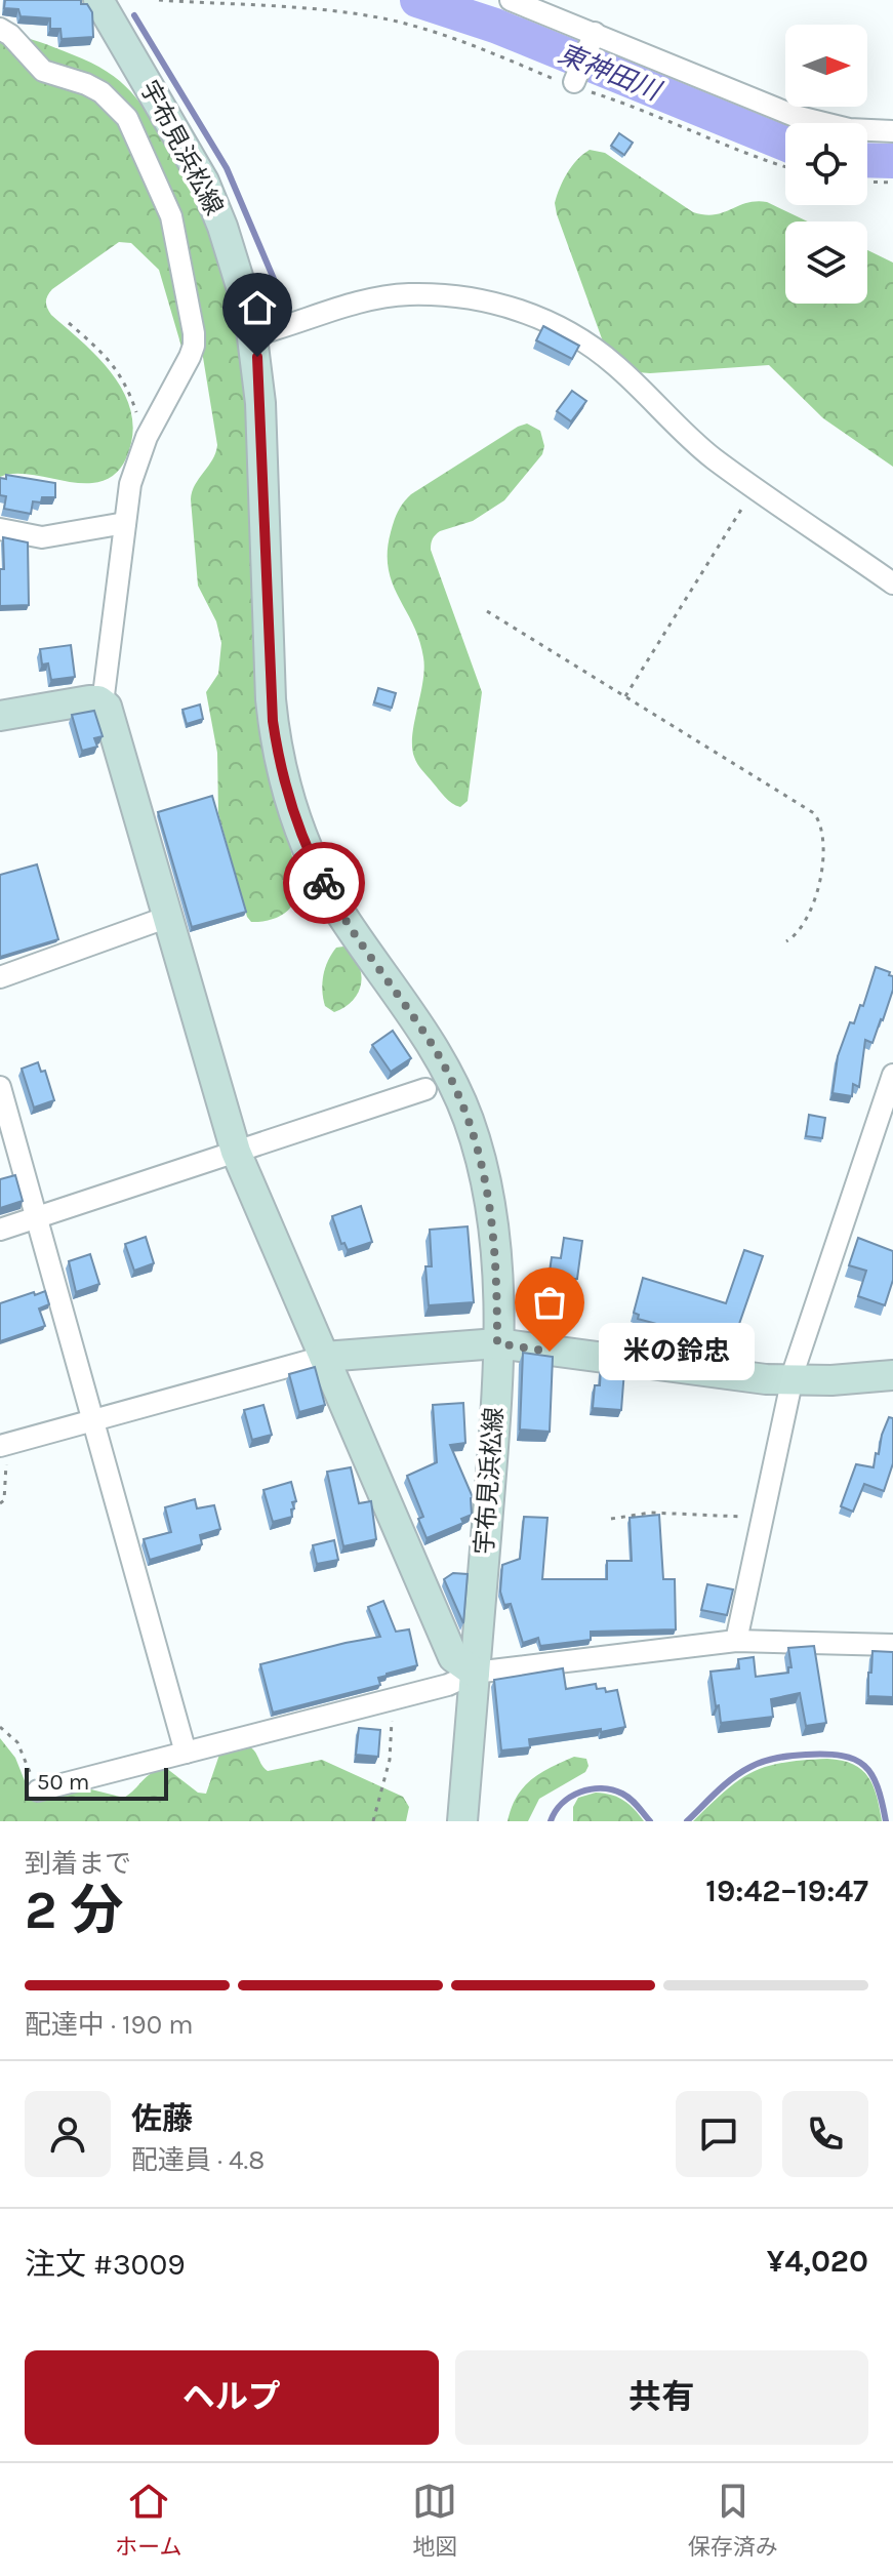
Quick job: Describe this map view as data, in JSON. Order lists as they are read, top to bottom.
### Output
{
  "streets": {
    "main road": ["宇布見浜松線"]
  },
  "water": ["東神田川"],
  "places": ["米の鈴忠"],
  "scale_bar": "50 m",
  "north": "right",
  "page": {
    "bubble": "米の鈴忠",
    "scale": "50 m",
    "heading": ["2 分", "到着まで", "19:42–19:47"],
    "panel": [
      "佐藤",
      "配達員 · 4.8",
      "注文 #3009",
      "¥4,020"
    ],
    "bar": "配達中 · 190 m",
    "buttons": ["ヘルプ", "共有"],
    "tabs": ["ホーム", "地図", "保存済み"]
  }
}
